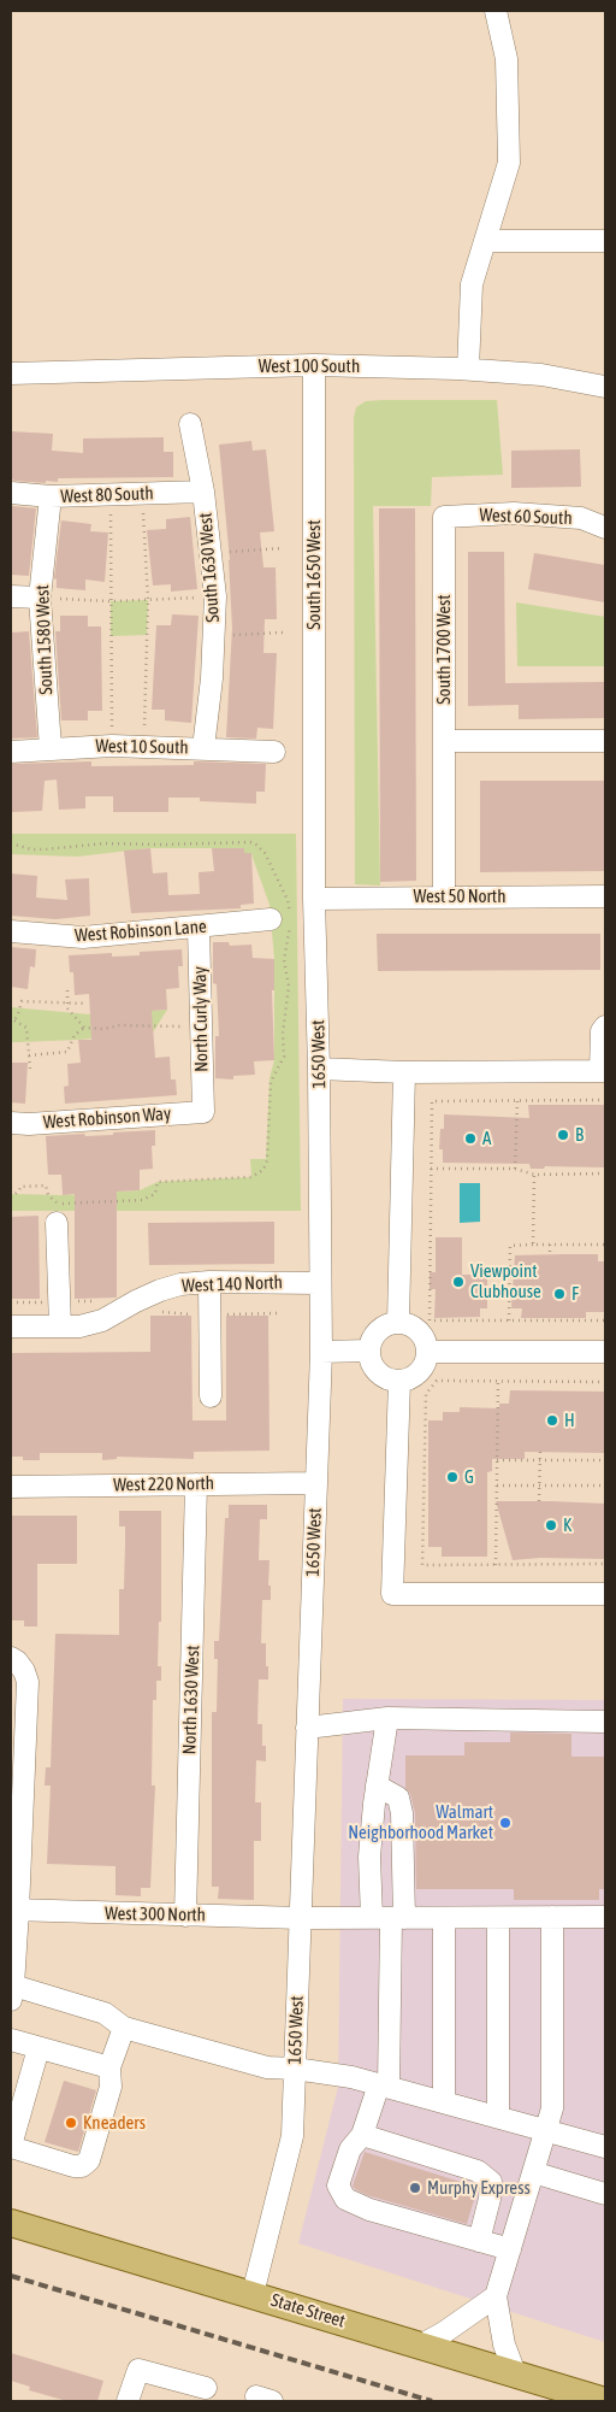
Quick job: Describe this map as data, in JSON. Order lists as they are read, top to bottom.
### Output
{
  "streets": {
    "main road": ["State Street"],
    "street": [
      "West 100 South",
      "West 80 South",
      "West 60 South",
      "South 1630 West",
      "South 1650 West",
      "South 1580 West",
      "South 1700 West",
      "West 10 South",
      "West 50 North",
      "West Robinson Lane",
      "North Curly Way",
      "1650 West",
      "West Robinson Way",
      "West 140 North",
      "West 220 North",
      "North 1630 West",
      "West 300 North"
    ]
  },
  "crossings": [
    ["West 100 South", "South 1650 West"],
    ["West 80 South", "South 1630 West"],
    ["West 80 South", "South 1580 West"],
    ["West 60 South", "South 1700 West"],
    ["South 1630 West", "West 10 South"],
    ["South 1650 West", "1650 West"],
    ["South 1580 West", "West 10 South"],
    ["South 1700 West", "West 50 North"],
    ["West 50 North", "1650 West"],
    ["West Robinson Lane", "North Curly Way"],
    ["North Curly Way", "West Robinson Way"],
    ["1650 West", "West 140 North"],
    ["1650 West", "West 220 North"],
    ["1650 West", "West 300 North"],
    ["1650 West", "State Street"],
    ["West 220 North", "North 1630 West"],
    ["North 1630 West", "West 300 North"]
  ],
  "places": [
    "B",
    "A",
    "Viewpoint Clubhouse",
    "F",
    "H",
    "G",
    "K",
    "Walmart Neighborhood Market",
    "Kneaders",
    "Murphy Express"
  ]
}
